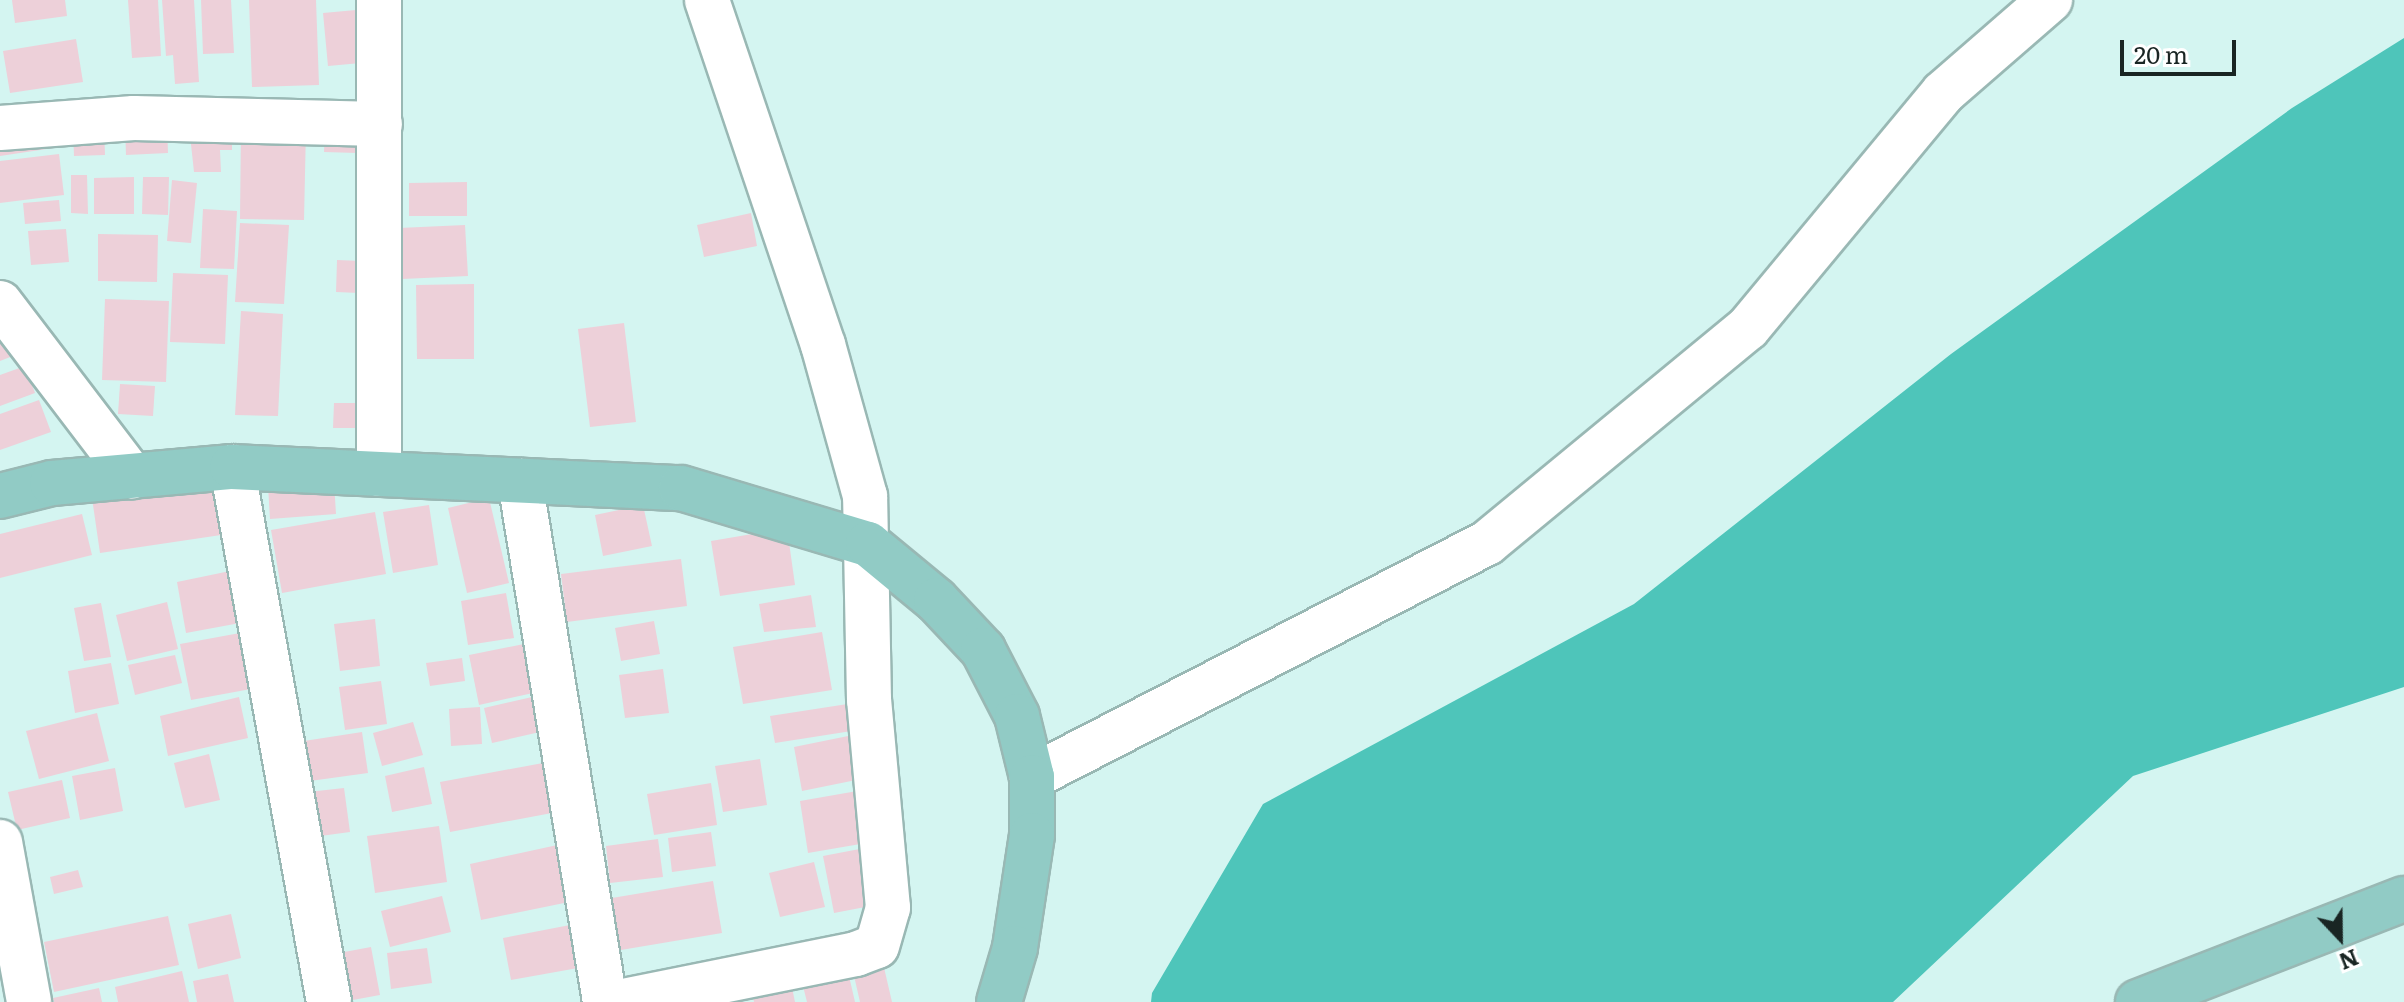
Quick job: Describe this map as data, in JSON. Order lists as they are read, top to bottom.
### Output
{
  "scale_bar": "20 m",
  "north": "bottom"
}
